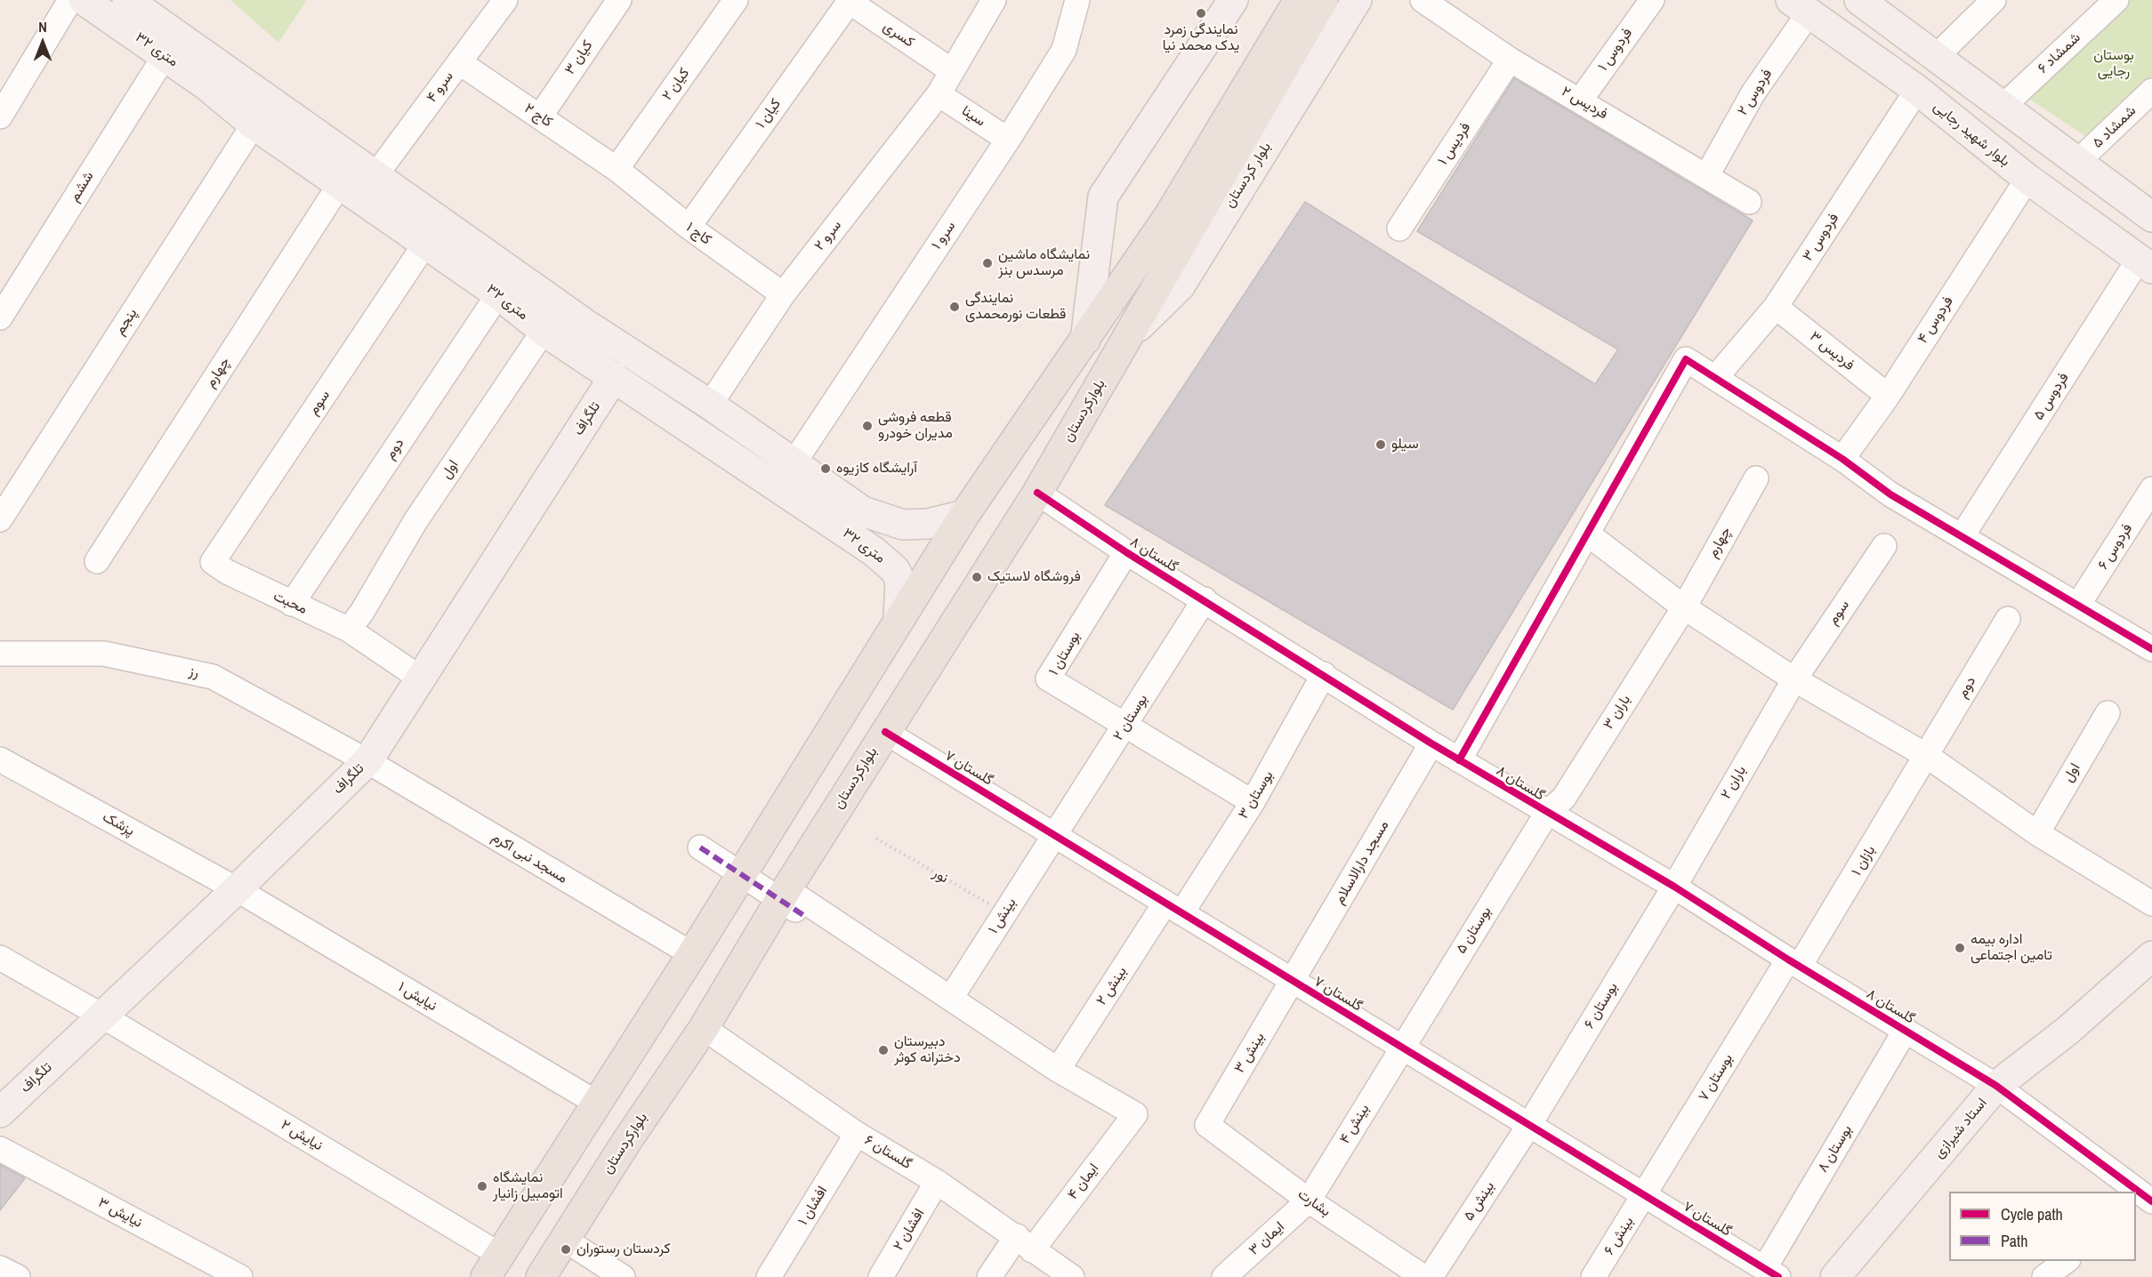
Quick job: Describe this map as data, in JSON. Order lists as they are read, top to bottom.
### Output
{
  "streets": {
    "main road": ["بلوارکردستان"],
    "street": [
      "کسری",
      "۳۲ متری",
      "فردوس ۱",
      "شمشاد ۶",
      "کیان ۳",
      "کیان ۲",
      "سرو ۴",
      "فردوس ۲",
      "فردیس ۲",
      "کیان ۱",
      "کاج ۲",
      "سینا",
      "شمشاد ۵",
      "بلوار شهید رجایی",
      "فردیس ۱",
      "بلوار کردستان",
      "ششم",
      "کاج ۱",
      "سرو ۲",
      "سرو ۱",
      "فردوس ۳",
      "فردوس ۴",
      "پنجم",
      "فردیس ۳",
      "چهارم",
      "فردوس ۵",
      "سوم",
      "تلگراف",
      "دوم",
      "اول",
      "فردوس ۶",
      "گلستان ۸",
      "محبت",
      "بوستان ۱",
      "رز",
      "باران ۳",
      "بوستان ۲",
      "گلستان ۷",
      "باران ۲",
      "بوستان ۳",
      "پزشک",
      "مسجد نبی اکرم",
      "بازان ۱",
      "مسجد دارالاسلام",
      "بینش ۱",
      "بوستان ۵",
      "بینش ۲",
      "نیایش ۱",
      "بوستان ۶",
      "بینش ۳",
      "بوستان ۷",
      "بینش ۴",
      "استاد شیرازی",
      "نیایش ۲",
      "بوستان ۸",
      "گلستان ۶",
      "ایمان ۴",
      "بینش ۵",
      "بشارت",
      "افشان ۱",
      "نیایش ۳",
      "افشان ۲",
      "بینش ۶",
      "ایمان ۳"
    ],
    "path": ["نور"]
  },
  "crossings": [
    ["کسری", "کیان ۱"],
    ["کسری", "سرو ۲"],
    ["۳۲ متری", "سرو ۴"],
    ["۳۲ متری", "ششم"],
    ["۳۲ متری", "سرو ۲"],
    ["۳۲ متری", "سرو ۱"],
    ["۳۲ متری", "پنجم"],
    ["۳۲ متری", "چهارم"],
    ["۳۲ متری", "سوم"],
    ["۳۲ متری", "تلگراف"],
    ["۳۲ متری", "دوم"],
    ["۳۲ متری", "اول"],
    ["فردوس ۱", "فردیس ۲"],
    ["کیان ۳", "کاج ۲"],
    ["کیان ۲", "کاج ۲"],
    ["کیان ۲", "کاج ۱"],
    ["سرو ۴", "کاج ۲"],
    ["فردوس ۲", "فردیس ۲"],
    ["فردوس ۲", "بلوار شهید رجایی"],
    ["فردیس ۲", "فردیس ۱"],
    ["کیان ۱", "کاج ۱"],
    ["کاج ۲", "کاج ۱"],
    ["سینا", "سرو ۲"],
    ["سینا", "سرو ۱"],
    ["بلوار شهید رجایی", "فردوس ۳"],
    ["بلوار شهید رجایی", "فردوس ۴"],
    ["بلوار شهید رجایی", "فردوس ۵"],
    ["بلوار کردستان", "بلوارکردستان"],
    ["کاج ۱", "سرو ۲"],
    ["فردوس ۳", "فردیس ۳"],
    ["فردوس ۴", "فردیس ۳"],
    ["چهارم", "باران ۳"],
    ["سوم", "محبت"],
    ["سوم", "باران ۲"],
    ["بلوارکردستان", "گلستان ۸"],
    ["بلوارکردستان", "گلستان ۷"],
    ["بلوارکردستان", "گلستان ۶"],
    ["تلگراف", "محبت"],
    ["تلگراف", "رز"],
    ["تلگراف", "پزشک"],
    ["تلگراف", "مسجد نبی اکرم"],
    ["تلگراف", "نیایش ۱"],
    ["تلگراف", "نیایش ۲"],
    ["دوم", "محبت"],
    ["دوم", "بازان ۱"],
    ["اول", "محبت"],
    ["گلستان ۸", "بوستان ۱"],
    ["گلستان ۸", "باران ۳"],
    ["گلستان ۸", "بوستان ۲"],
    ["گلستان ۸", "باران ۲"],
    ["گلستان ۸", "بوستان ۳"],
    ["گلستان ۸", "بازان ۱"],
    ["گلستان ۸", "مسجد دارالاسلام"],
    ["گلستان ۸", "بوستان ۵"],
    ["گلستان ۸", "بوستان ۶"],
    ["گلستان ۸", "بوستان ۷"],
    ["گلستان ۸", "استاد شیرازی"],
    ["گلستان ۸", "بوستان ۸"],
    ["بوستان ۱", "بوستان ۲"],
    ["رز", "مسجد نبی اکرم"],
    ["باران ۳", "بوستان ۵"],
    ["بوستان ۲", "گلستان ۷"],
    ["بوستان ۲", "بینش ۱"],
    ["گلستان ۷", "بوستان ۳"],
    ["گلستان ۷", "مسجد دارالاسلام"],
    ["گلستان ۷", "بینش ۱"],
    ["گلستان ۷", "بوستان ۵"],
    ["گلستان ۷", "بینش ۲"],
    ["گلستان ۷", "بوستان ۶"],
    ["گلستان ۷", "بینش ۳"],
    ["گلستان ۷", "بوستان ۷"],
    ["گلستان ۷", "بینش ۴"],
    ["گلستان ۷", "بوستان ۸"],
    ["گلستان ۷", "بینش ۵"],
    ["گلستان ۷", "بینش ۶"],
    ["باران ۲", "بوستان ۶"],
    ["بوستان ۳", "بینش ۲"],
    ["پزشک", "نیایش ۱"],
    ["بازان ۱", "بوستان ۷"],
    ["مسجد دارالاسلام", "بینش ۳"],
    ["نور", "بینش ۱"],
    ["بوستان ۵", "بینش ۴"],
    ["بینش ۲", "ایمان ۴"],
    ["بوستان ۶", "بینش ۵"],
    ["بینش ۳", "بشارت"],
    ["بوستان ۷", "بینش ۶"],
    ["بینش ۴", "بشارت"],
    ["بینش ۴", "ایمان ۳"],
    ["گلستان ۶", "ایمان ۴"],
    ["گلستان ۶", "افشان ۱"],
    ["گلستان ۶", "افشان ۲"],
    ["بشارت", "ایمان ۳"]
  ],
  "parks": ["بوستان رجایی"],
  "places": [
    "نمایندگی زمرد یدک محمد نیا",
    "نمایشگاه ماشین مرسدس بنز",
    "نمایندگی قطعات نورمحمدی",
    "قطعه فروشی مدیران خودرو",
    "سیلو",
    "آرایشگاه کازیوه",
    "فروشگاه لاستیک",
    "اداره بیمه تامین اجتماعی",
    "دبیرستان دخترانه کوثر",
    "نمایشگاه اتومبیل زانیار",
    "کردستان رستوران"
  ],
  "legend": ["Cycle path", "Path"],
  "north": "top"
}
